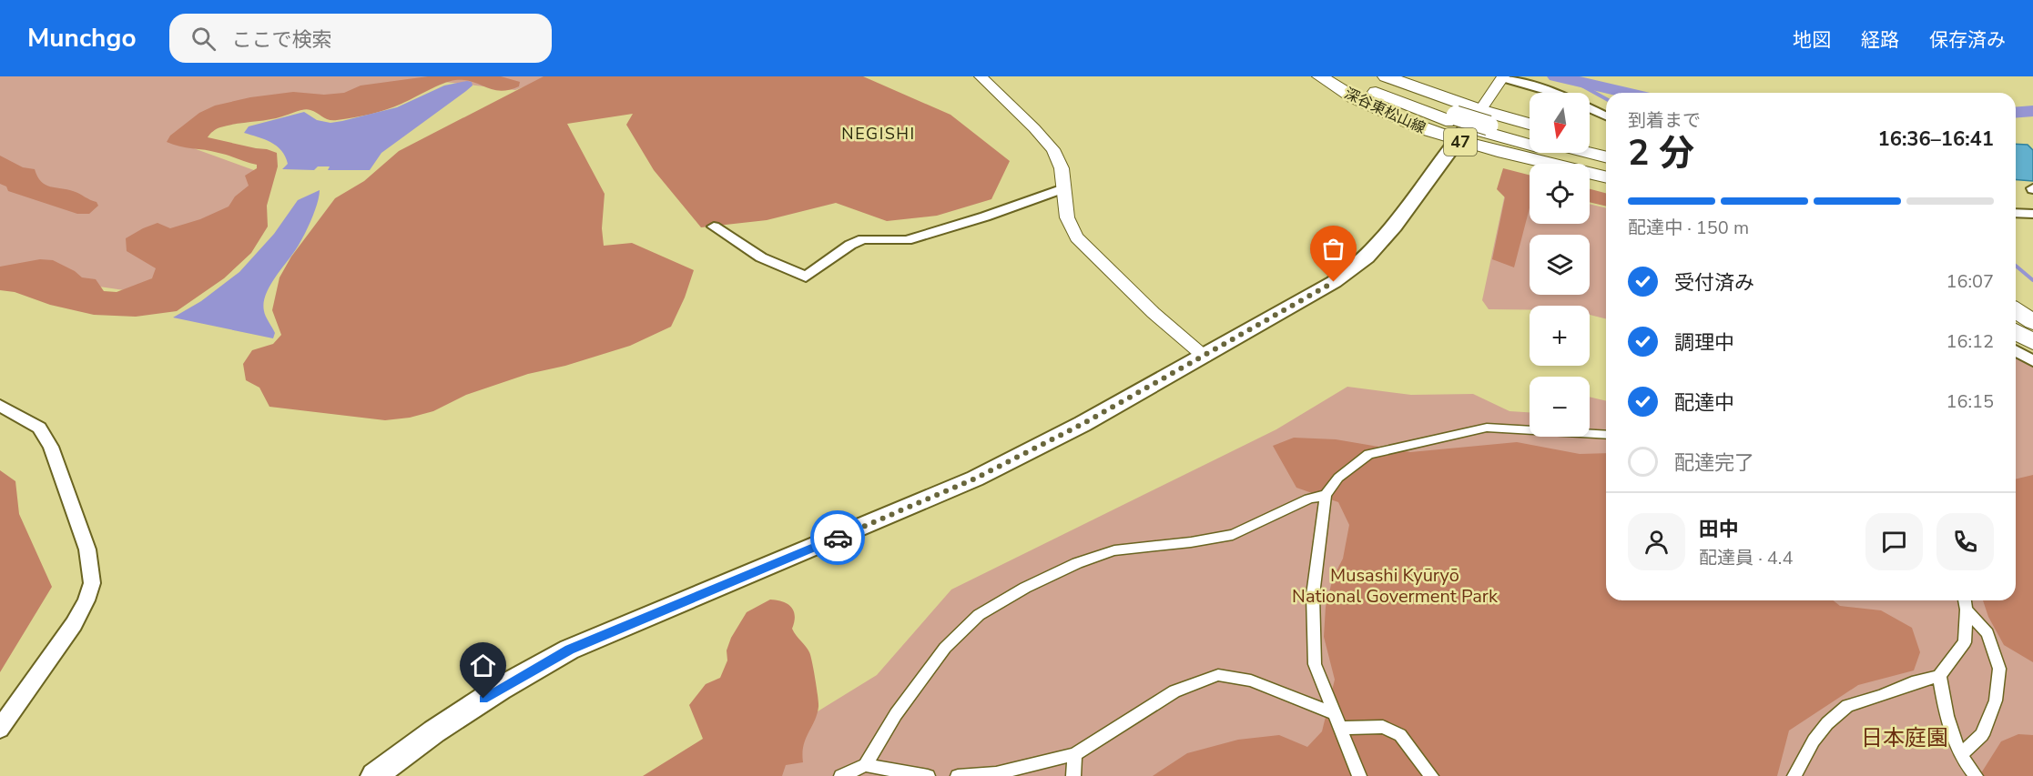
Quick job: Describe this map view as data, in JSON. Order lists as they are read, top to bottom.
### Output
{
  "streets": {
    "main road": ["深谷東松山線", "47"]
  },
  "crossings": [
    ["深谷東松山線", "47"]
  ],
  "districts": ["NEGISHI"],
  "parks": ["Musashi Kyūryō National Goverment Park", "日本庭園"],
  "north": "bottom",
  "page": {
    "header": "Munchgo",
    "search": "ここで検索",
    "nav": ["地図", "経路", "保存済み"],
    "map_buttons": ["+", "−"],
    "heading": ["2 分", "到着まで", "16:36–16:41"],
    "panel": ["田中", "配達員 · 4.4"],
    "bar": "配達中 · 150 m",
    "list": [
      ["受付済み", "16:07"],
      ["調理中", "16:12"],
      ["配達中", "16:15"],
      "配達完了"
    ]
  }
}
